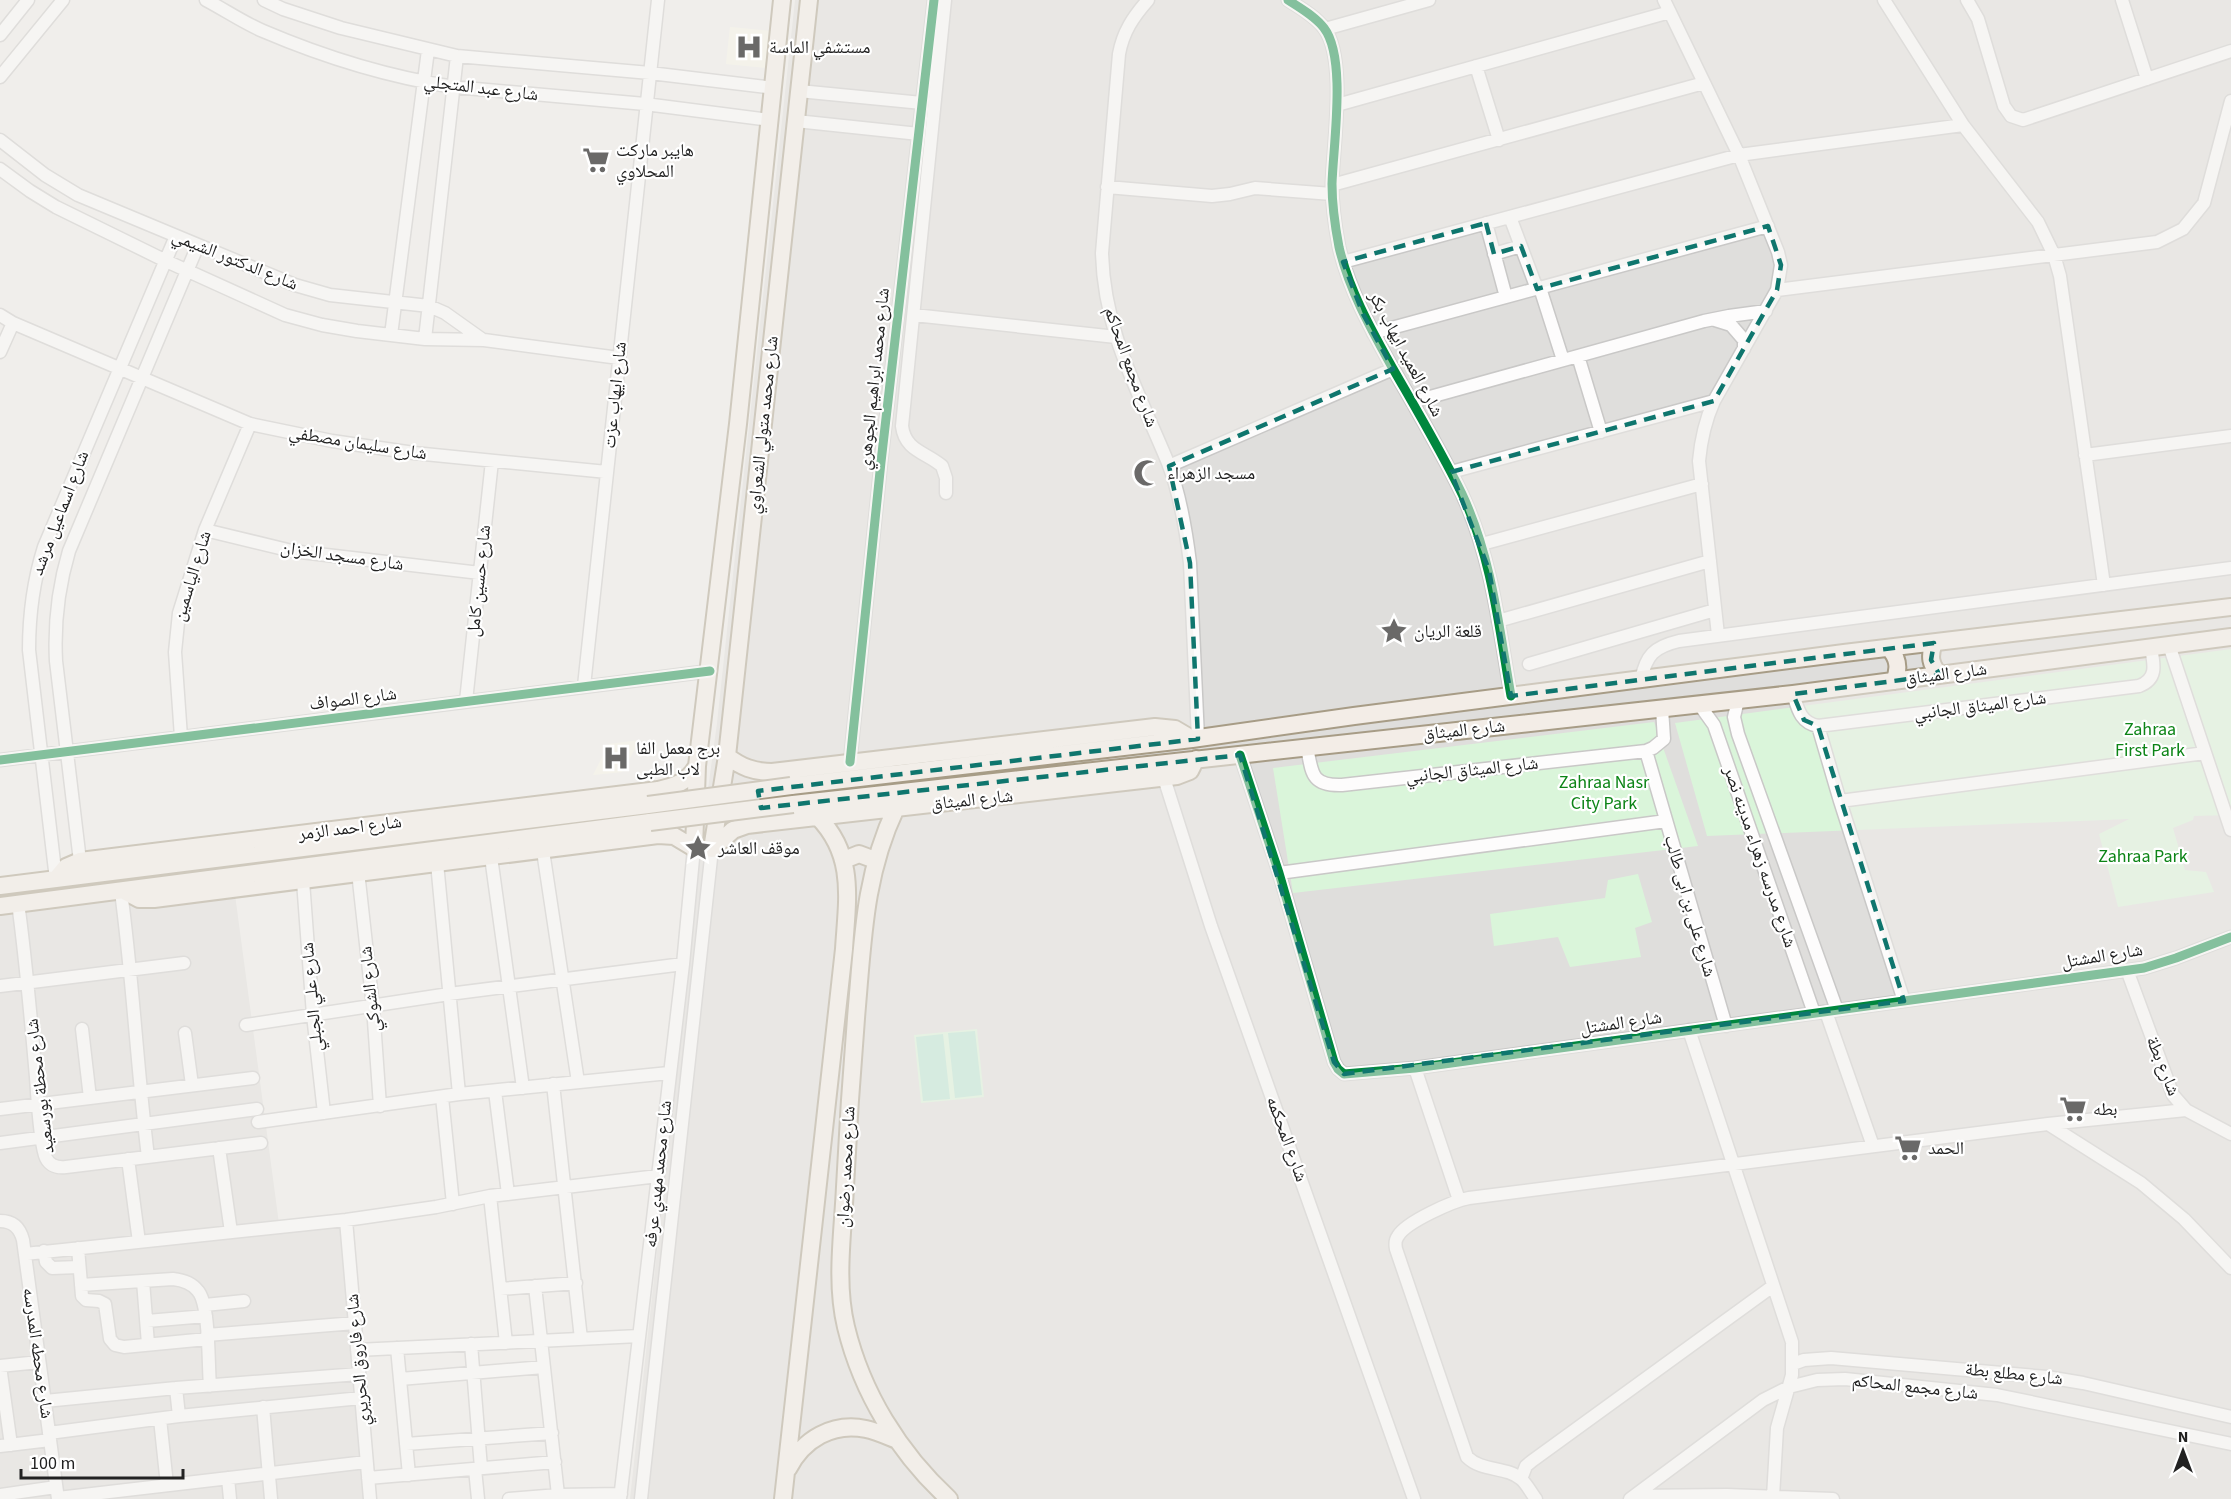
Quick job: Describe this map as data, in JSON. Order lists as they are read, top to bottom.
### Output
{
  "streets": {
    "main road": [
      "شارع محمد متولي الشعراوي",
      "شارع الميثاق",
      "شارع احمد الزمر",
      "شارع محمد رضوان"
    ],
    "street": [
      "شارع عبد المتجلي",
      "شارع الدكتور الشيمي",
      "شارع العميد ايهاب بكر",
      "شارع مجمع المحاكم",
      "شارع محمد ابراهيم الجوهري",
      "شارع ايهاب عزت",
      "شارع سليمان مصطفي",
      "شارع اسماعيل مرشد",
      "شارع مسجد الخزان",
      "شارع الياسمين",
      "شارع حسين كامل",
      "شارع الصواف",
      "شارع الميثاق الجانبي",
      "شارع مدرسه زهراء مدينه نصر",
      "شارع على بن ابى طالب",
      "شارع المشتل",
      "شارع الشوكي",
      "شارع علي الجبلي",
      "شارع بطة",
      "شارع محطة بورسعيد",
      "شارع المحكمه",
      "شارع محمد مهدي عرفه",
      "شارع محطه المدرسه",
      "شارع فاروق الحريري",
      "شارع مطلع بطة"
    ]
  },
  "crossings": [
    ["شارع عبد المتجلي", "شارع ايهاب عزت"],
    ["شارع عبد المتجلي", "شارع محمد متولي الشعراوي"],
    ["شارع الدكتور الشيمي", "شارع ايهاب عزت"],
    ["شارع الدكتور الشيمي", "شارع اسماعيل مرشد"],
    ["شارع العميد ايهاب بكر", "شارع الميثاق"],
    ["شارع مجمع المحاكم", "شارع الميثاق"],
    ["شارع ايهاب عزت", "شارع سليمان مصطفي"],
    ["شارع ايهاب عزت", "شارع الصواف"],
    ["شارع محمد متولي الشعراوي", "شارع الميثاق"],
    ["شارع محمد متولي الشعراوي", "شارع الصواف"],
    ["شارع محمد متولي الشعراوي", "شارع احمد الزمر"],
    ["شارع محمد متولي الشعراوي", "شارع محمد مهدي عرفه"],
    ["شارع سليمان مصطفي", "شارع اسماعيل مرشد"],
    ["شارع سليمان مصطفي", "شارع الياسمين"],
    ["شارع سليمان مصطفي", "شارع حسين كامل"],
    ["شارع اسماعيل مرشد", "شارع الميثاق"],
    ["شارع اسماعيل مرشد", "شارع الصواف"],
    ["شارع اسماعيل مرشد", "شارع احمد الزمر"],
    ["شارع مسجد الخزان", "شارع الياسمين"],
    ["شارع مسجد الخزان", "شارع حسين كامل"],
    ["شارع الياسمين", "شارع الصواف"],
    ["شارع حسين كامل", "شارع الصواف"],
    ["شارع الميثاق", "شارع الميثاق الجانبي"],
    ["شارع الميثاق", "شارع احمد الزمر"],
    ["شارع الميثاق", "شارع مدرسه زهراء مدينه نصر"],
    ["شارع الميثاق", "شارع المشتل"],
    ["شارع الميثاق", "شارع المحكمه"],
    ["شارع الميثاق", "شارع محمد رضوان"],
    ["شارع الميثاق", "شارع محمد مهدي عرفه"],
    ["شارع الميثاق الجانبي", "شارع على بن ابى طالب"],
    ["شارع مدرسه زهراء مدينه نصر", "شارع المشتل"],
    ["شارع على بن ابى طالب", "شارع المشتل"],
    ["شارع المشتل", "شارع بطة"]
  ],
  "parks": ["Zahraa First Park", "Zahraa Nasr City Park", "Zahraa Park"],
  "places": {
    "hospital": ["مستشفي الماسة", "برج معمل الفا لاب الطبى"],
    "supermarket": ["هايبر ماركت المحلاوي", "بطه", "الحمد"],
    "mosque": ["مسجد الزهراء"],
    "place": ["قلعة الريان", "موقف العاشر"]
  },
  "scale_bar": "100 m",
  "north": "top"
}
